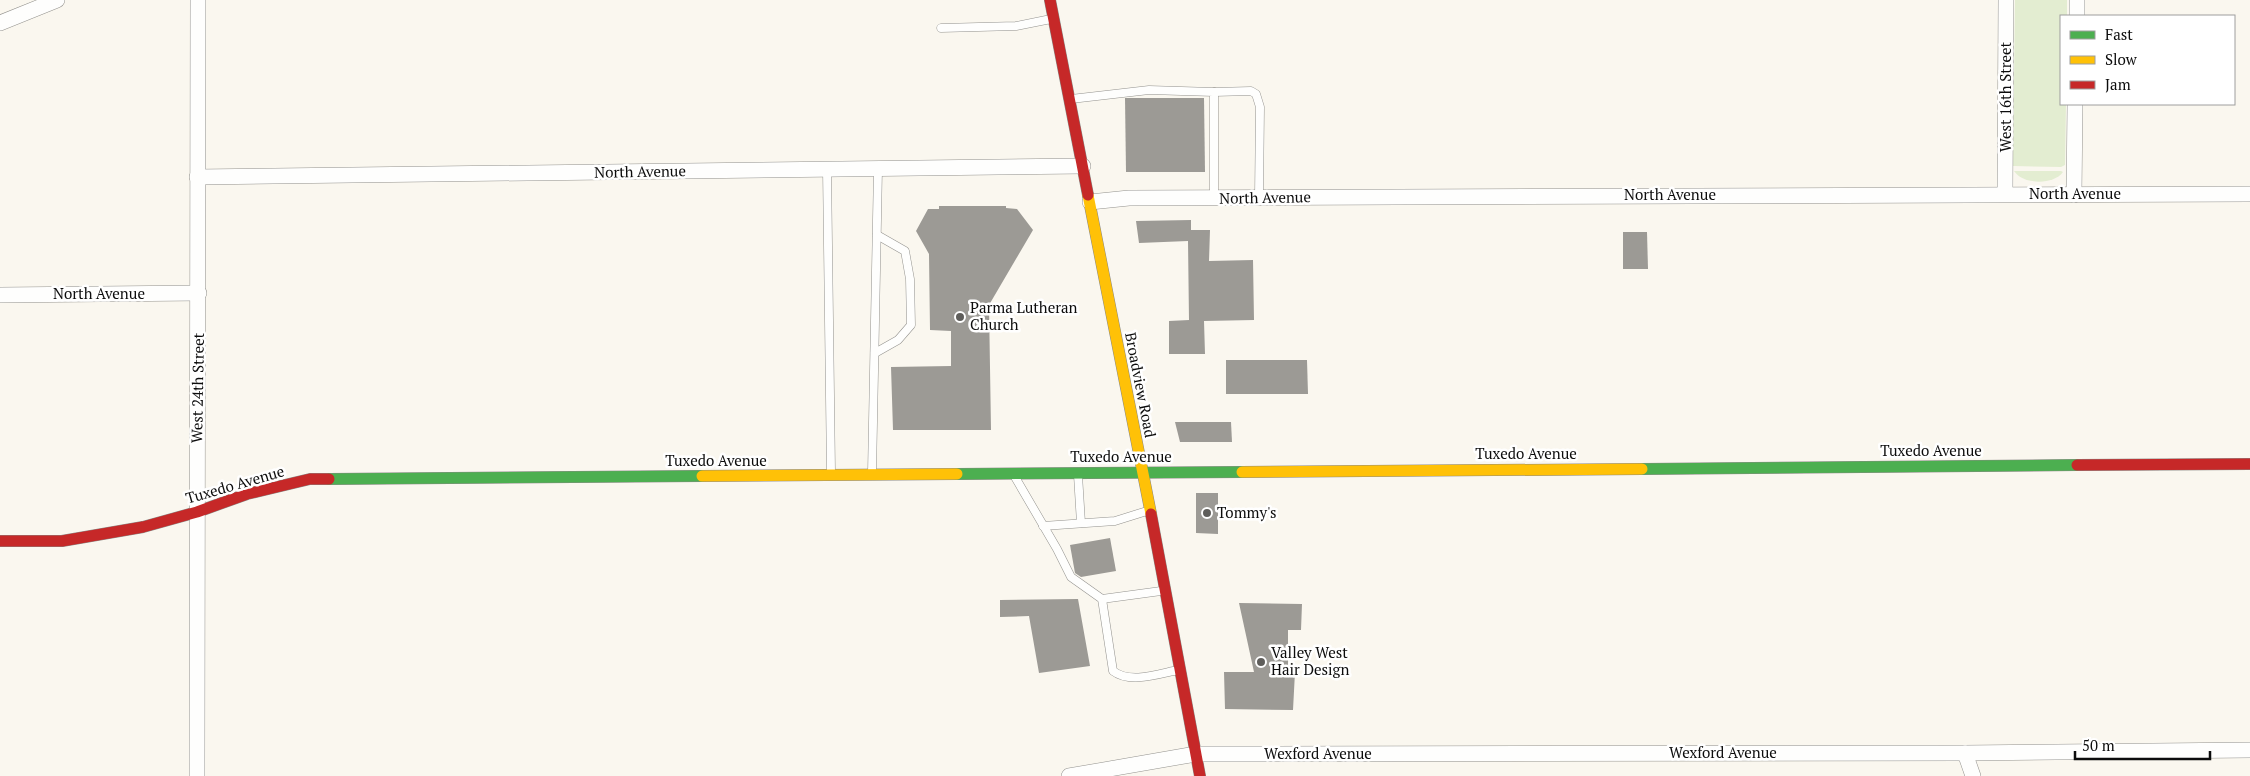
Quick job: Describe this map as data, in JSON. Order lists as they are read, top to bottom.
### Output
{
  "streets": {
    "street": [
      "West 16th Street",
      "North Avenue",
      "Broadview Road",
      "West 24th Street",
      "Tuxedo Avenue",
      "Wexford Avenue"
    ]
  },
  "crossings": [
    ["West 16th Street", "North Avenue"],
    ["North Avenue", "Broadview Road"],
    ["North Avenue", "West 24th Street"],
    ["Broadview Road", "Tuxedo Avenue"],
    ["Broadview Road", "Wexford Avenue"],
    ["West 24th Street", "Tuxedo Avenue"]
  ],
  "places": ["Parma Lutheran Church", "Tommy's", "Valley West Hair Design"],
  "legend": ["Fast", "Slow", "Jam"],
  "scale_bar": "50 m"
}
